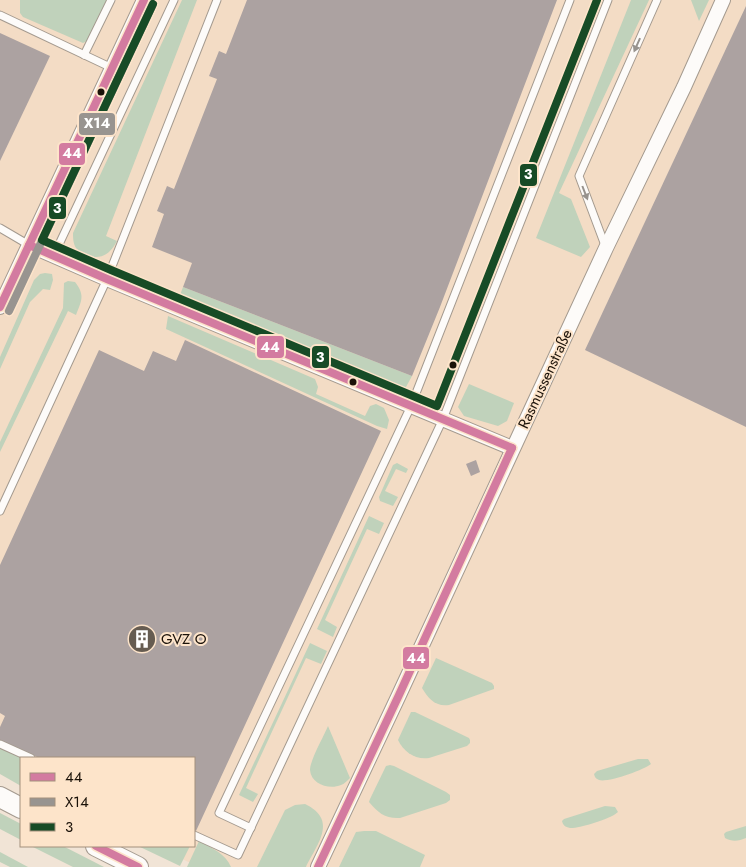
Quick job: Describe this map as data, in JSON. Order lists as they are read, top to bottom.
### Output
{
  "streets": {
    "street": ["Rasmussenstraße"]
  },
  "places": {
    "building": ["GVZ O"]
  },
  "lines": ["transit line 44", "transit line 3", "transit line X14"],
  "legend": ["44", "X14", "3"]
}
